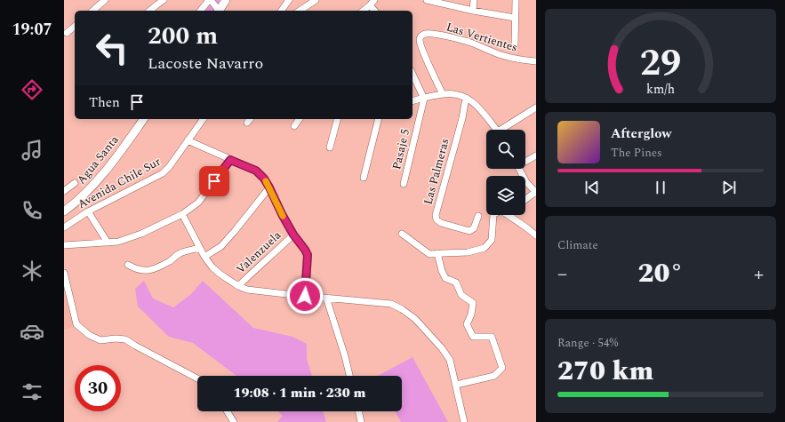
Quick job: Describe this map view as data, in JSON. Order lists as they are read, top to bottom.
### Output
{
  "streets": {
    "main road": ["Agua Santa"],
    "street": [
      "Las Vertientes",
      "Pasaje 5",
      "Las Palmeras",
      "Avenida Chile Sur",
      "Valenzuela"
    ]
  },
  "page": {
    "tabs": "19:07",
    "turn": ["200 m", "Lacoste Navarro"],
    "then": "Then",
    "song": ["Afterglow", "The Pines"],
    "tile": [
      "Climate",
      ["Range · 54%", "270 km"]
    ],
    "heat": ["−", "20°", "+"],
    "limit": "30",
    "trip": "19:08 · 1 min · 230 m",
    "gauge": ["29", "km/h"]
  }
}
